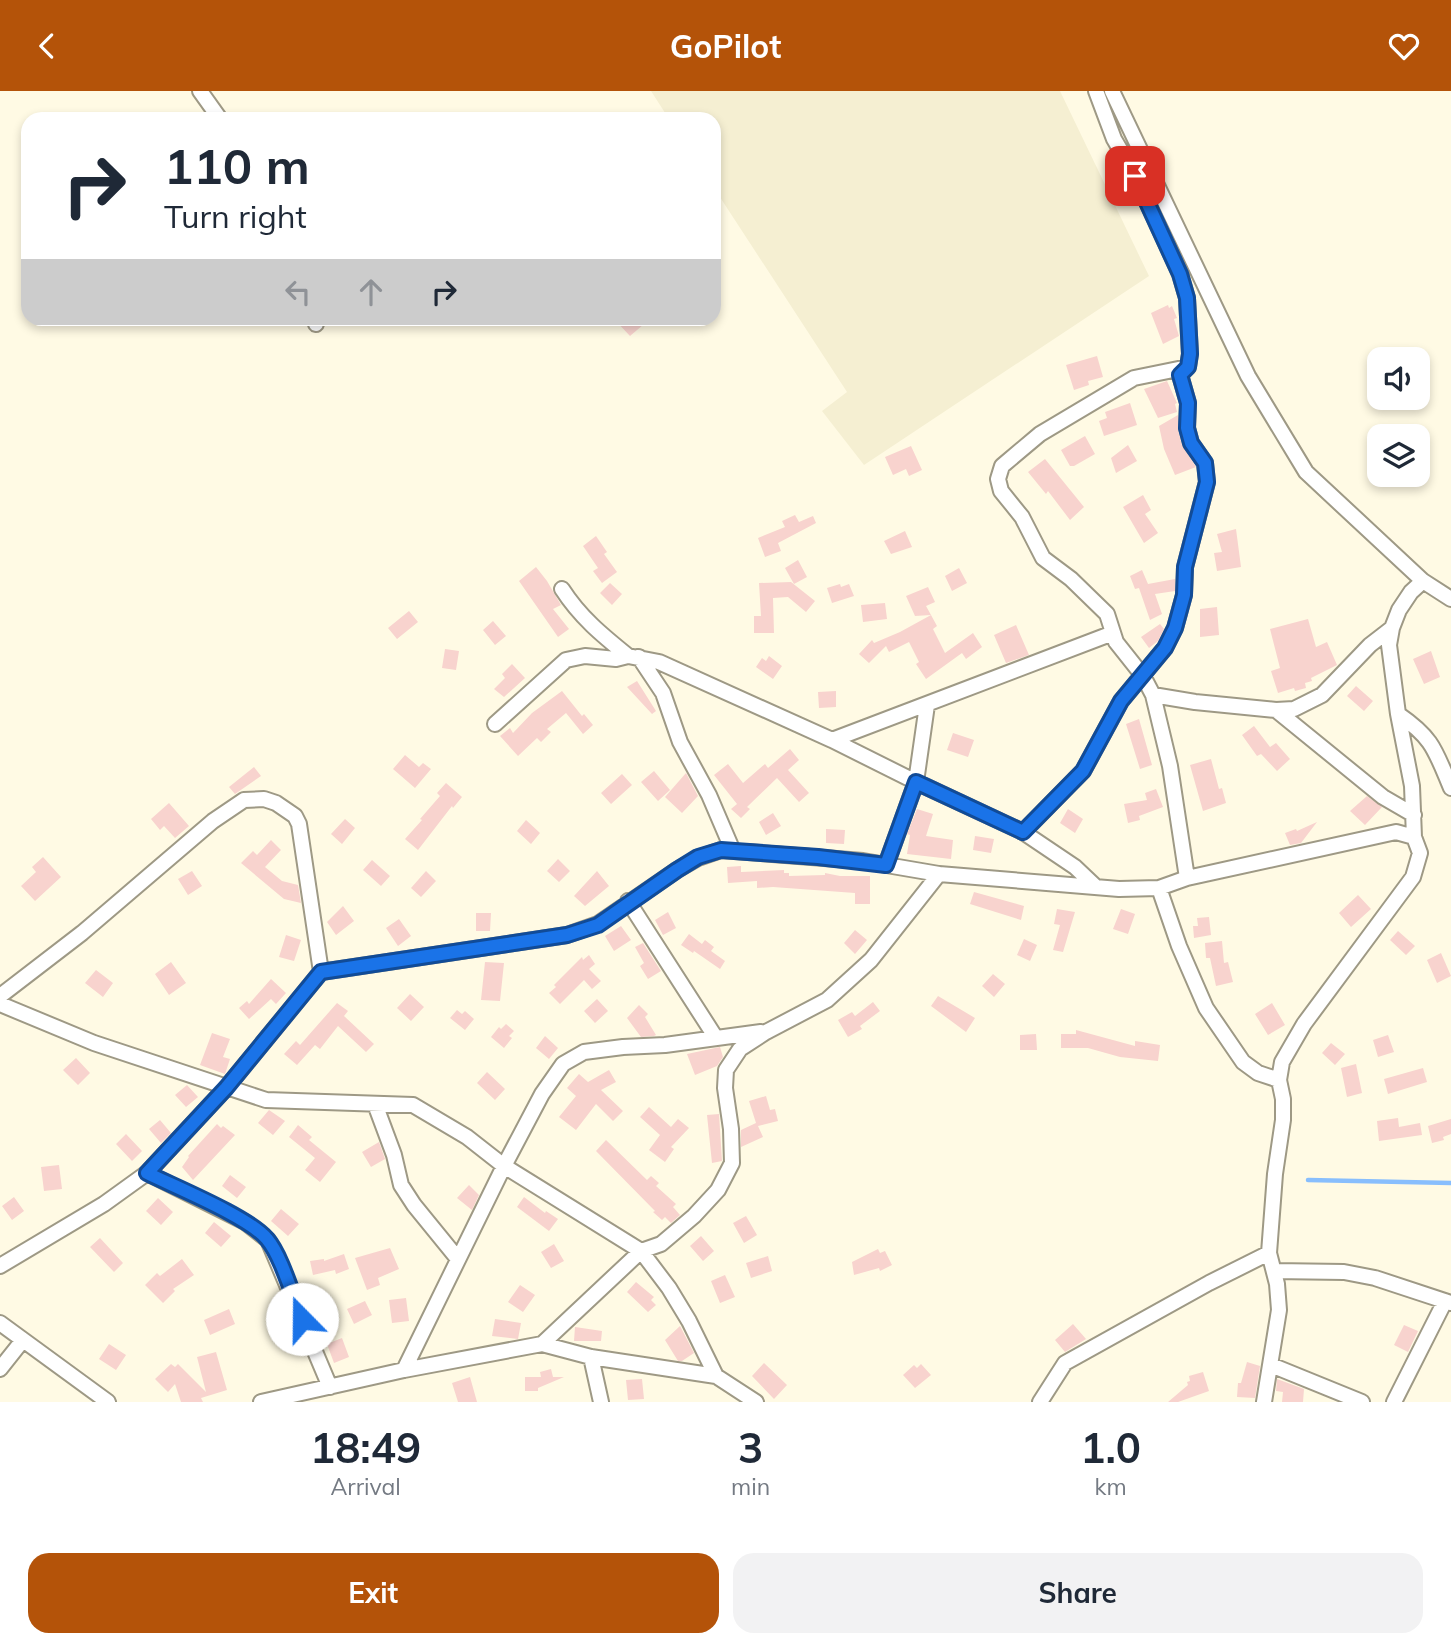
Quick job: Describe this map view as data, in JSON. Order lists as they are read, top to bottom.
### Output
{
  "page": {
    "header": "GoPilot",
    "turn": ["110 m", "Turn right"],
    "eta": [
      "18:49",
      "Arrival",
      "3",
      "min",
      "1.0",
      "km"
    ],
    "buttons": ["Exit", "Share"]
  }
}
